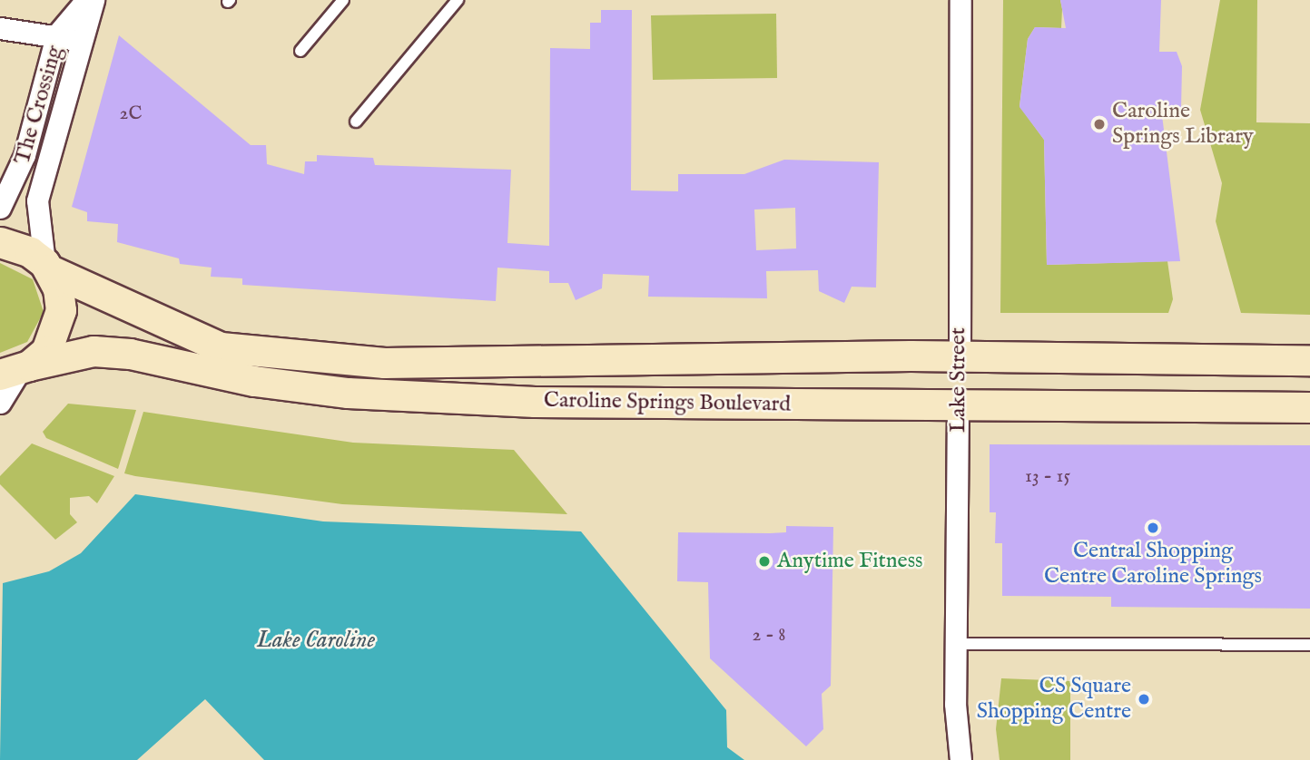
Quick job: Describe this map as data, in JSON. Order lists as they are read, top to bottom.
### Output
{
  "streets": {
    "main road": ["Lake Street", "Caroline Springs Boulevard"],
    "street": ["The Crossing"]
  },
  "crossings": [
    ["The Crossing", "Caroline Springs Boulevard"],
    ["Lake Street", "Caroline Springs Boulevard"]
  ],
  "water": ["Lake Caroline"],
  "places": [
    "Caroline Springs Library",
    "Central Shopping Centre Caroline Springs",
    "Anytime Fitness",
    "CS Square Shopping Centre"
  ],
  "house_numbers": ["2C", "13 - 15", "2 - 8"]
}
